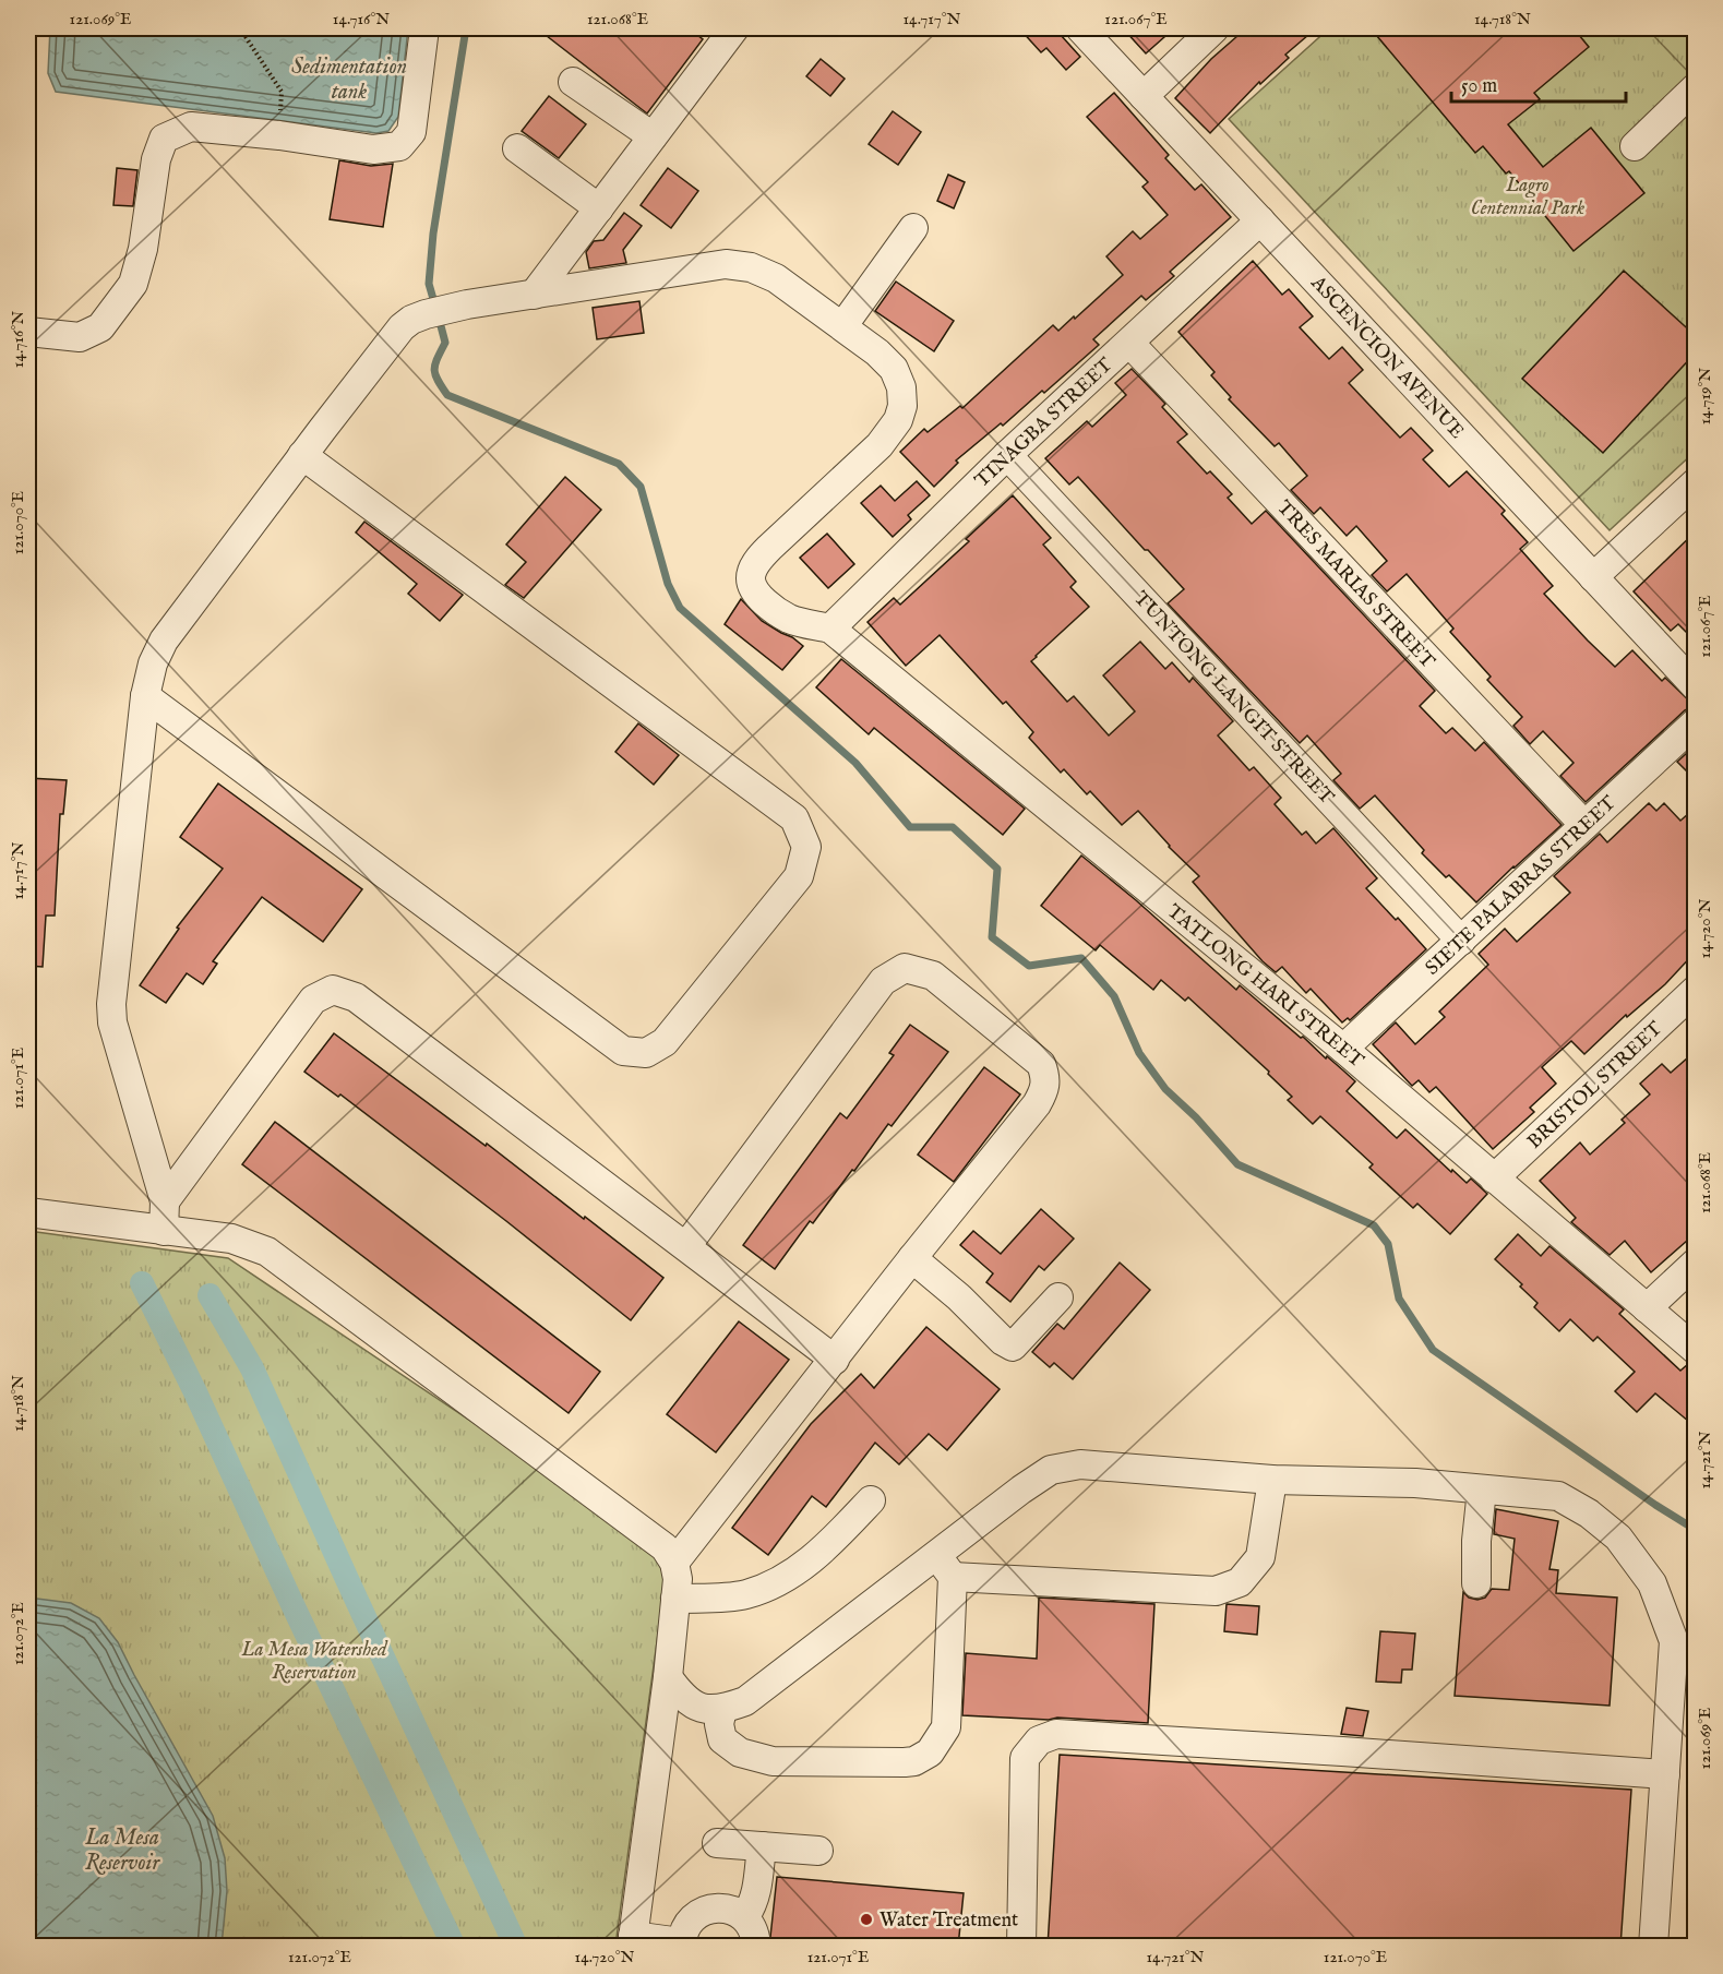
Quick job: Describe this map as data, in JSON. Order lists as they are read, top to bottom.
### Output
{
  "streets": {
    "street": [
      "ASCENCION AVENUE",
      "TINAGBA STREET",
      "TRES MARIAS STREET",
      "TUNTONG LANGIT STREET",
      "SIETE PALABRAS STREET",
      "TATLONG HARI STREET",
      "BRISTOL STREET"
    ]
  },
  "crossings": [
    ["ASCENCION AVENUE", "TINAGBA STREET"],
    ["TINAGBA STREET", "TRES MARIAS STREET"],
    ["TINAGBA STREET", "TUNTONG LANGIT STREET"],
    ["TINAGBA STREET", "TATLONG HARI STREET"],
    ["TRES MARIAS STREET", "SIETE PALABRAS STREET"],
    ["TUNTONG LANGIT STREET", "SIETE PALABRAS STREET"],
    ["SIETE PALABRAS STREET", "TATLONG HARI STREET"],
    ["TATLONG HARI STREET", "BRISTOL STREET"]
  ],
  "water": ["Sedimentation tank", "La Mesa Reservoir"],
  "parks": ["Lagro Centennial Park", "La Mesa Watershed Reservation"],
  "places": ["Water Treatment"],
  "scale_bar": "50 m",
  "coordinates": [
    "121.069°E",
    "14.716°N",
    "121.068°E",
    "14.717°N",
    "121.067°E",
    "14.718°N",
    "14.719°N",
    "121.070°E",
    "14.720°N",
    "121.071°E",
    "14.721°N",
    "121.072°E"
  ]
}
